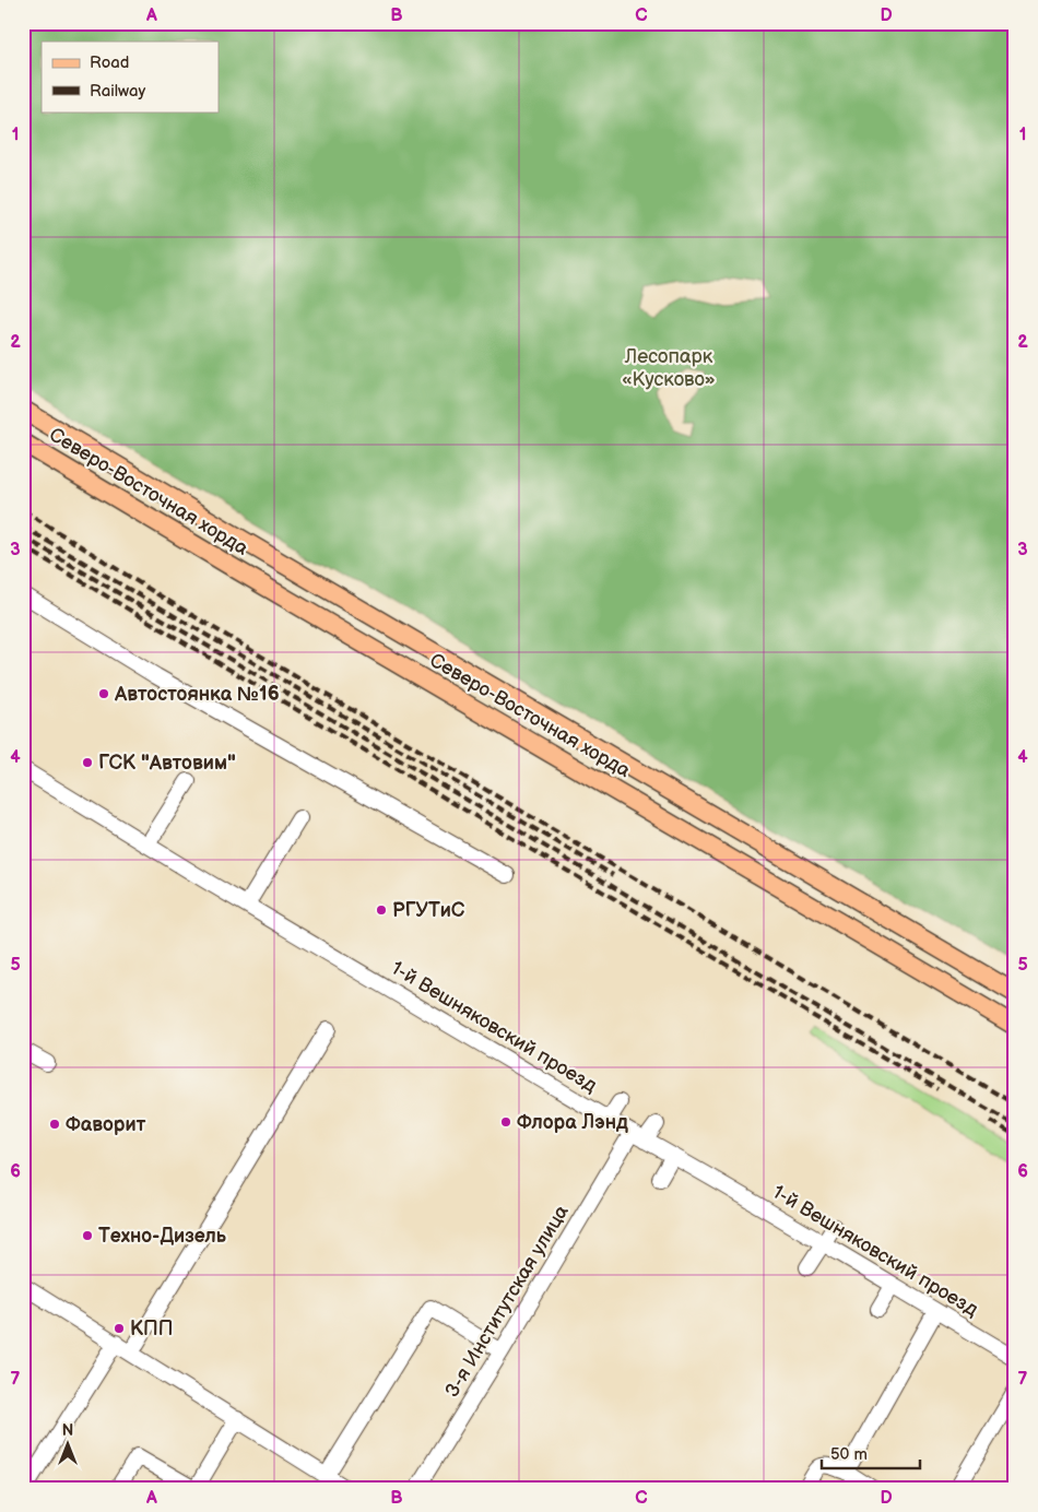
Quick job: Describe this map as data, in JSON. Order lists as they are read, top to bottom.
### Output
{
  "streets": {
    "main road": ["Северо-Восточная хорда"],
    "street": ["1-й Вешняковский проезд", "3-я Институтская улица"]
  },
  "crossings": [
    ["1-й Вешняковский проезд", "3-я Институтская улица"]
  ],
  "parks": ["Лесопарк «Кусково»"],
  "places": [
    "Автостоянка №16",
    "ГСК \"Автовим\"",
    "РГУТиС",
    "Флора Лэнд",
    "Фаворит",
    "Техно-Дизель",
    "КПП"
  ],
  "legend": ["Road", "Railway"],
  "scale_bar": "50 m",
  "north": "top",
  "grid": {
    "columns": [
      "A",
      "B",
      "C",
      "D"
    ],
    "rows": [
      "1",
      "2",
      "3",
      "4",
      "5",
      "6",
      "7"
    ]
  }
}
